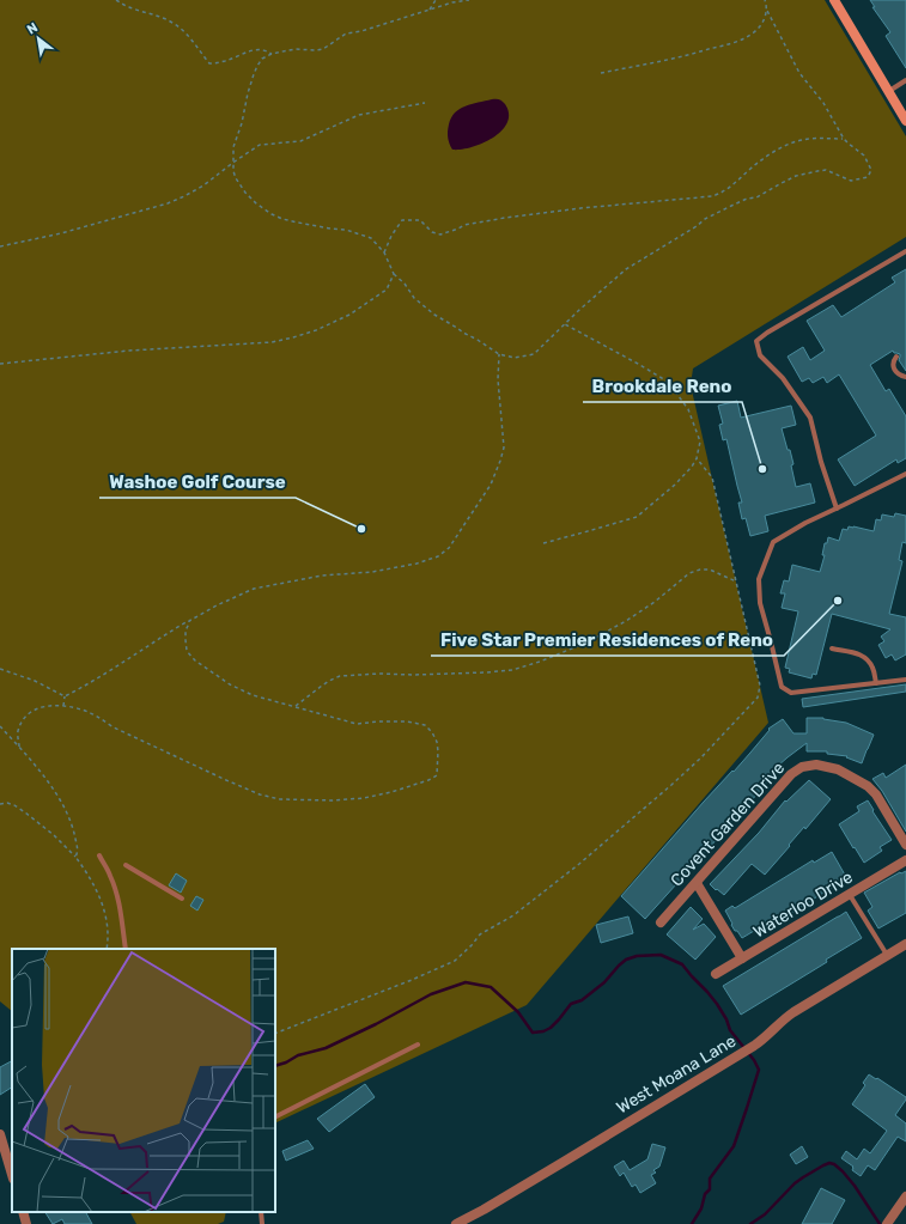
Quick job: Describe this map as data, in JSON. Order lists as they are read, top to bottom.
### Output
{
  "streets": {
    "street": ["Covent Garden Drive", "Waterloo Drive", "West Moana Lane"]
  },
  "places": ["Brookdale Reno", "Washoe Golf Course", "Five Star Premier Residences of Reno"],
  "north": "top left"
}
